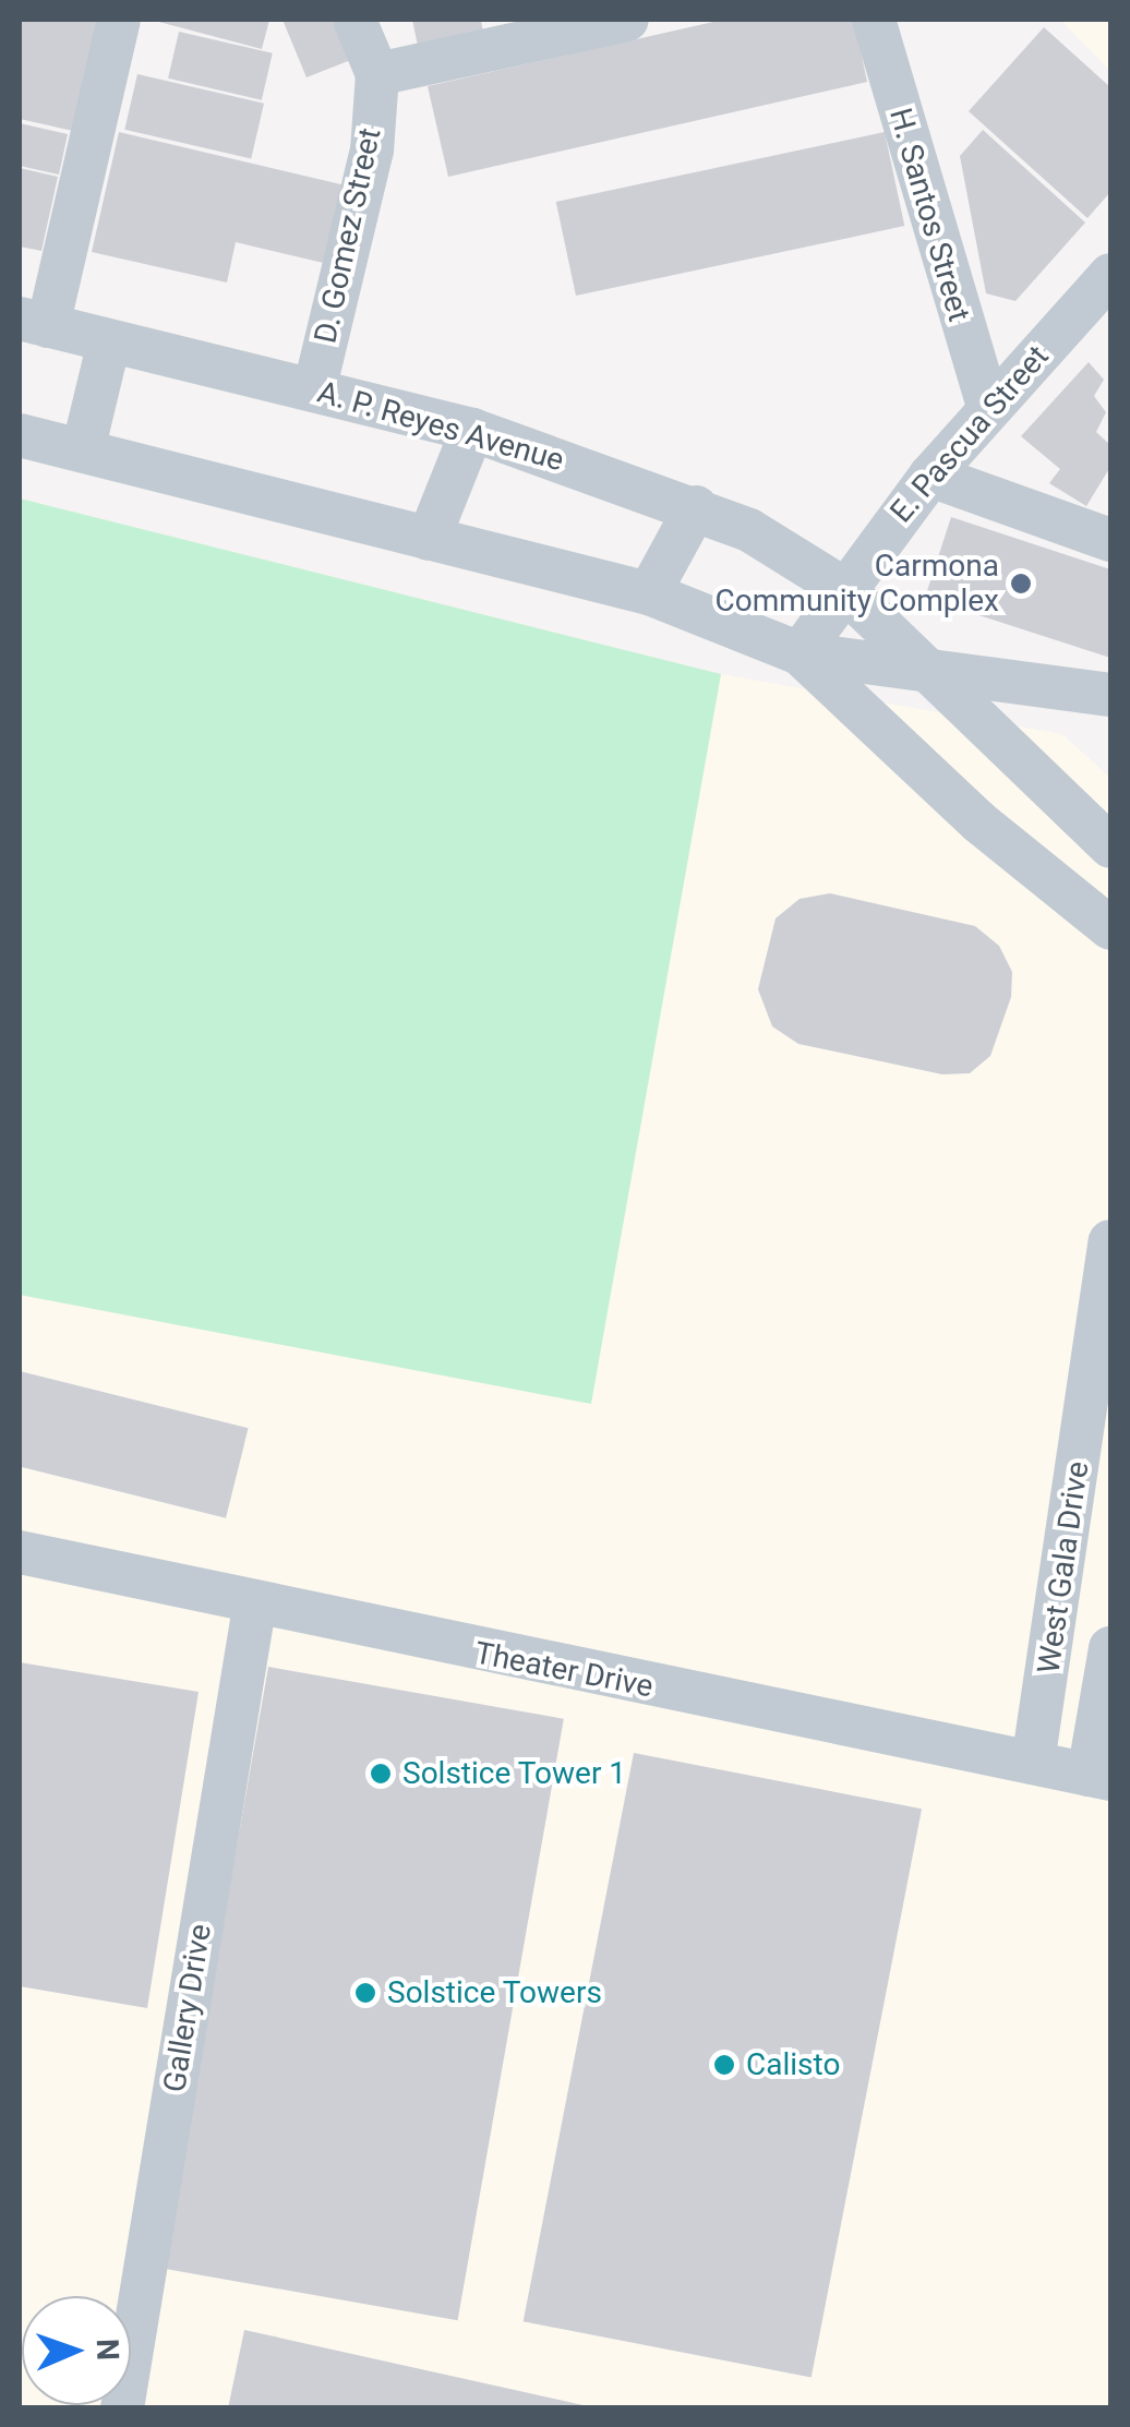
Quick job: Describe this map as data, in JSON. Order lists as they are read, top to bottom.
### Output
{
  "streets": {
    "street": [
      "H. Santos Street",
      "D. Gomez Street",
      "A. P. Reyes Avenue",
      "E. Pascua Street",
      "West Gala Drive",
      "Theater Drive",
      "Gallery Drive"
    ]
  },
  "crossings": [
    ["H. Santos Street", "E. Pascua Street"],
    ["D. Gomez Street", "A. P. Reyes Avenue"],
    ["A. P. Reyes Avenue", "E. Pascua Street"],
    ["West Gala Drive", "Theater Drive"],
    ["Theater Drive", "Gallery Drive"]
  ],
  "places": [
    "Carmona Community Complex",
    "Solstice Tower 1",
    "Solstice Towers",
    "Calisto"
  ],
  "north": "right"
}
